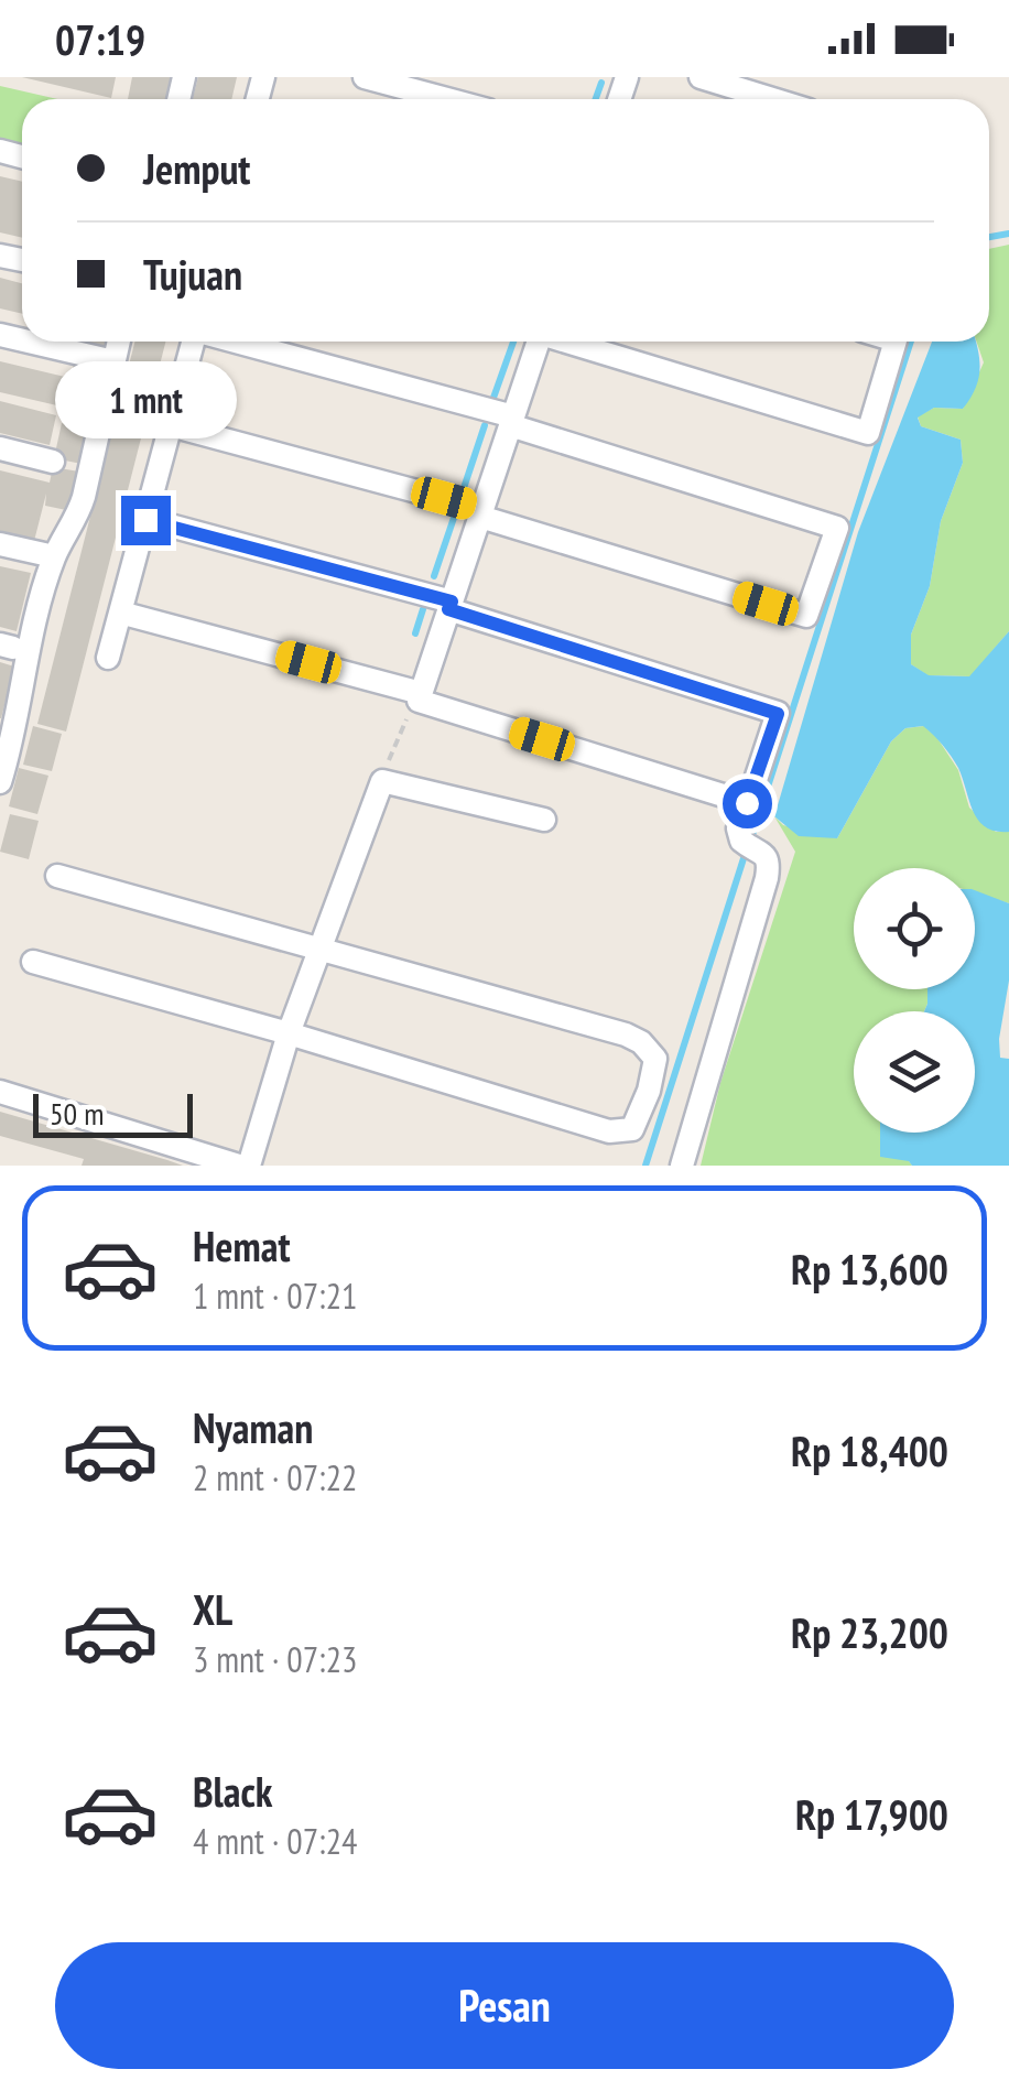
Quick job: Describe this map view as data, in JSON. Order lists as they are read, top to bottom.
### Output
{
  "scale_bar": "50 m",
  "page": {
    "status": "07:19",
    "banner": ["Jemput", "Tujuan"],
    "bubble": "1 mnt",
    "scale": "50 m",
    "list": [
      {
        "name": "Hemat",
        "note": "1 mnt · 07:21",
        "value": "Rp 13,600"
      },
      {
        "name": "Nyaman",
        "note": "2 mnt · 07:22",
        "value": "Rp 18,400"
      },
      {
        "name": "XL",
        "note": "3 mnt · 07:23",
        "value": "Rp 23,200"
      },
      {
        "name": "Black",
        "note": "4 mnt · 07:24",
        "value": "Rp 17,900"
      }
    ],
    "buttons": "Pesan"
  }
}
